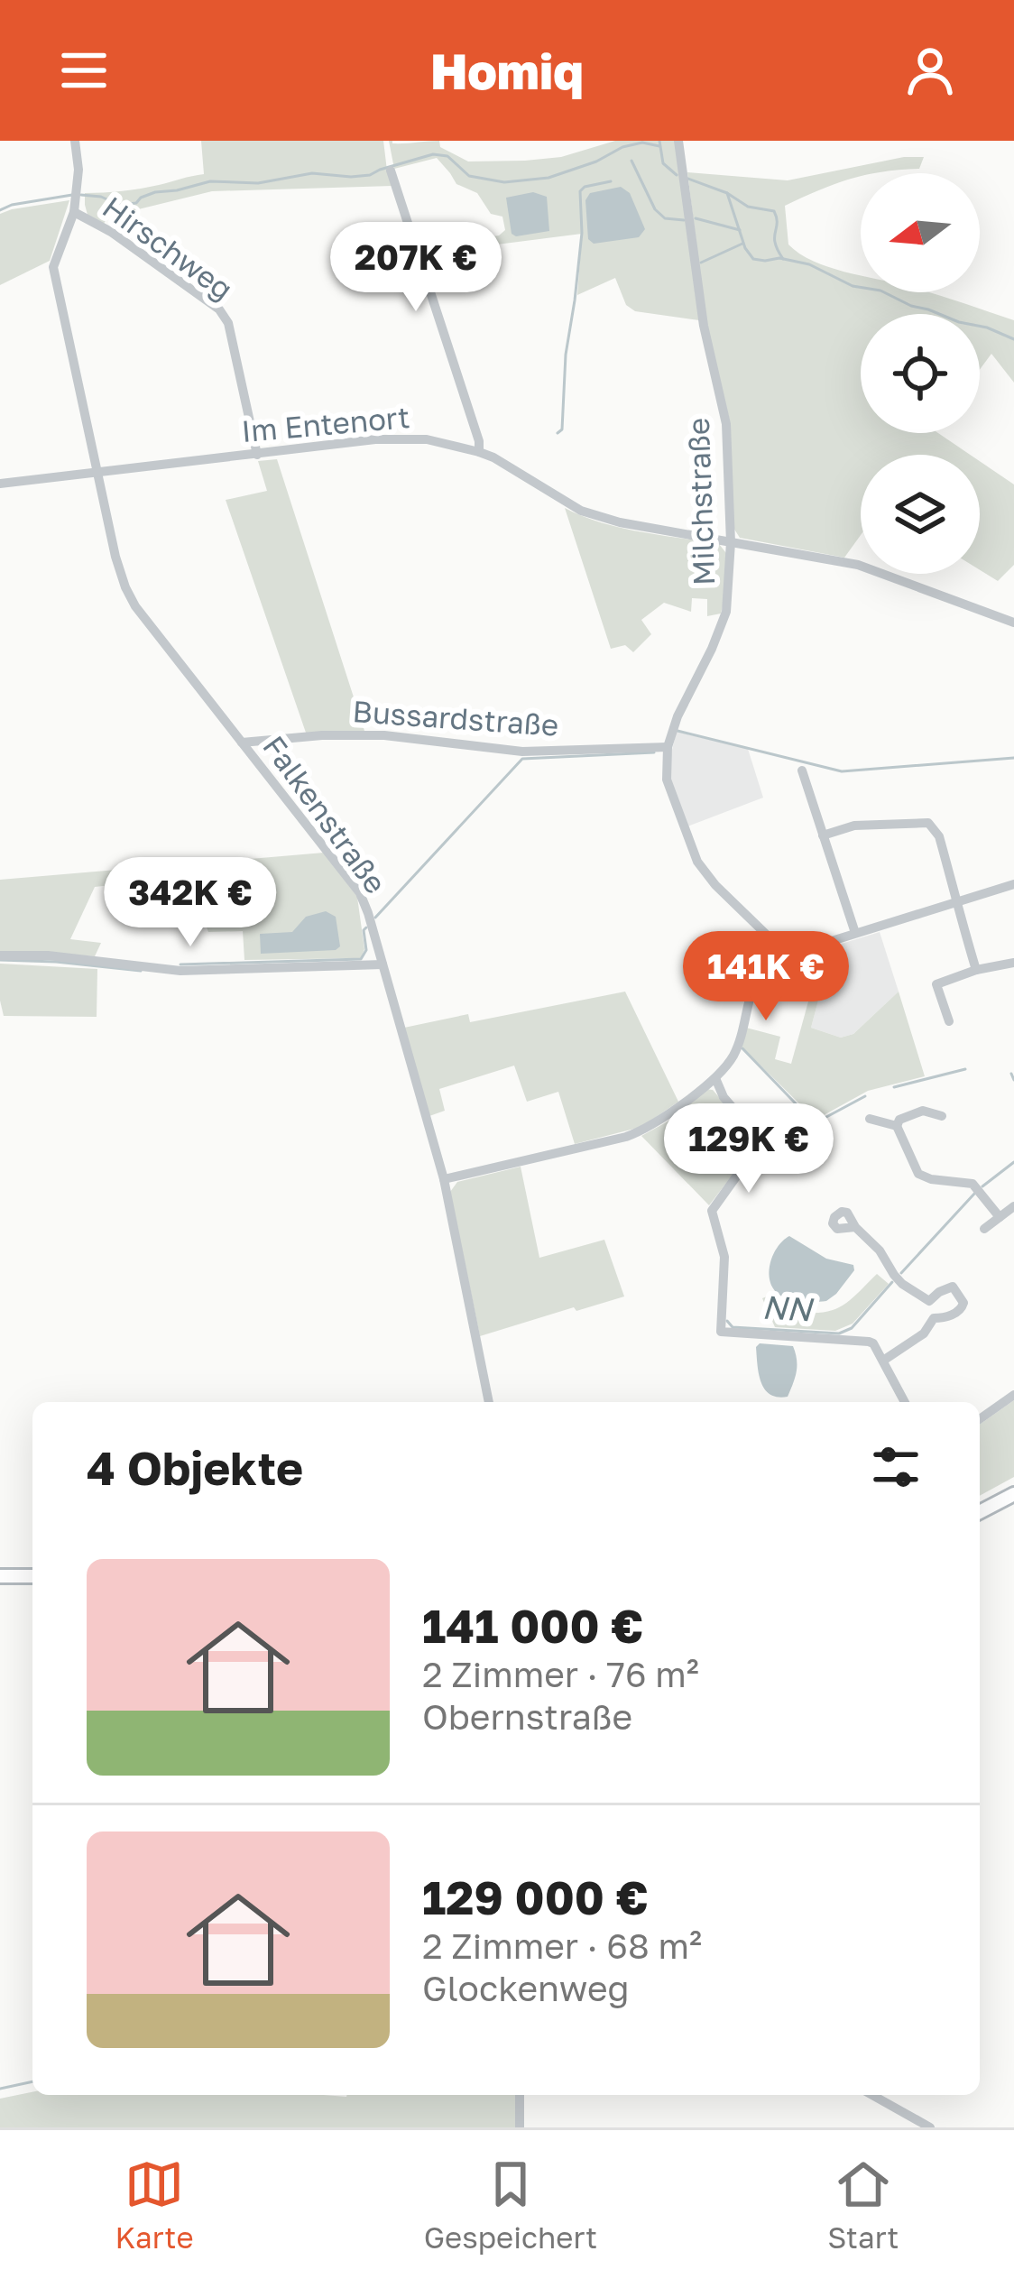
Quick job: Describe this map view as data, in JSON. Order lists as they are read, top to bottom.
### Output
{
  "streets": {
    "street": [
      "Hirschweg",
      "Im Entenort",
      "Milchstraße",
      "Bussardstraße",
      "Falkenstraße"
    ]
  },
  "crossings": [
    ["Hirschweg", "Im Entenort"],
    ["Hirschweg", "Falkenstraße"],
    ["Im Entenort", "Milchstraße"],
    ["Im Entenort", "Falkenstraße"],
    ["Milchstraße", "Bussardstraße"],
    ["Bussardstraße", "Falkenstraße"]
  ],
  "water": ["NN"],
  "north": "left",
  "page": {
    "header": "Homiq",
    "price": [
      "207K €",
      "342K €",
      "141K €",
      "129K €"
    ],
    "heading": "4 Objekte",
    "list": [
      {
        "name": "141 000 €",
        "note": "2 Zimmer · 76 m² · Obernstraße"
      },
      {
        "name": "129 000 €",
        "note": "2 Zimmer · 68 m² · Glockenweg"
      }
    ],
    "tabs": ["Karte", "Gespeichert", "Start"]
  }
}
